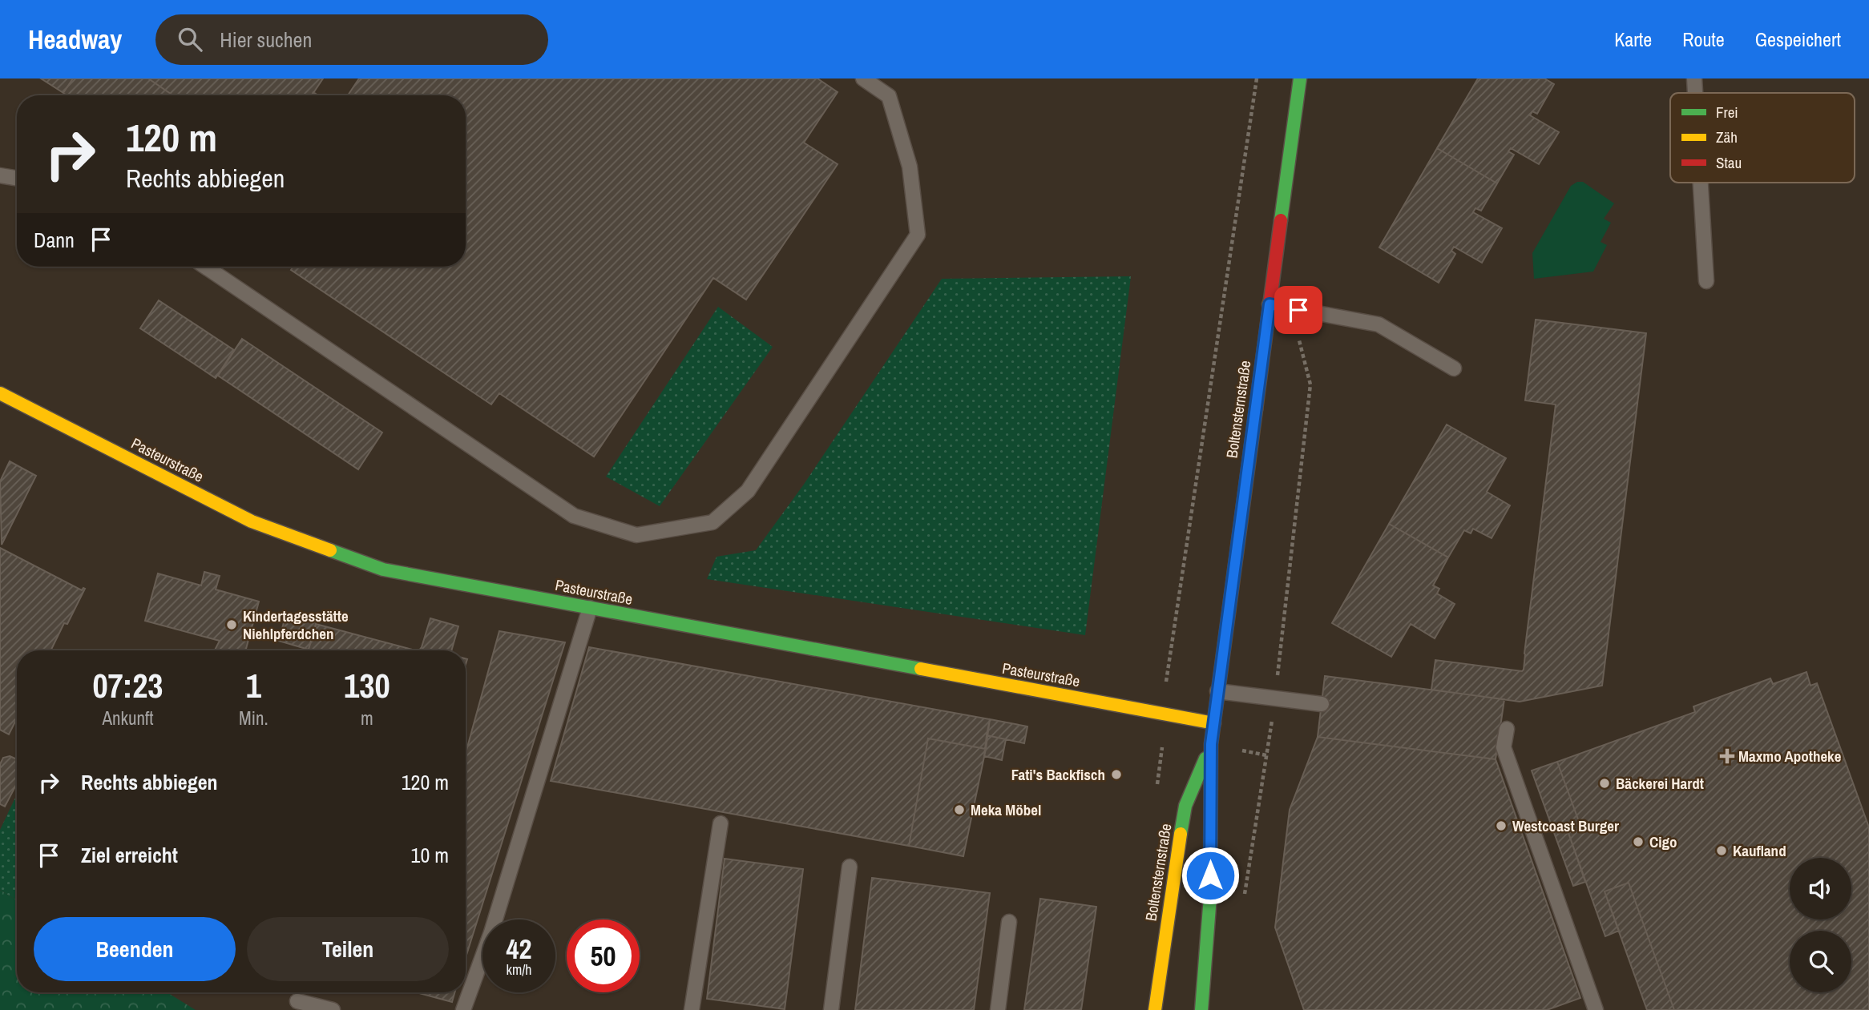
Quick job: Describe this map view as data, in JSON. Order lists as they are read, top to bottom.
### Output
{
  "streets": {
    "street": ["Boltensternstraße", "Pasteurstraße"]
  },
  "crossings": [
    ["Boltensternstraße", "Pasteurstraße"]
  ],
  "places": {
    "other": [
      "Kindertagesstätte Niehlpferdchen",
      "Fati's Backfisch",
      "Bäckerei Hardt",
      "Meka Möbel",
      "Westcoast Burger",
      "Cigo",
      "Kaufland"
    ],
    "health": ["Maxmo Apotheke"]
  },
  "legend": ["Frei", "Zäh", "Stau"],
  "page": {
    "header": "Headway",
    "search": "Hier suchen",
    "nav": ["Karte", "Route", "Gespeichert"],
    "turn": ["120 m", "Rechts abbiegen"],
    "then": "Dann",
    "eta": [
      "07:23",
      "Ankunft",
      "1",
      "Min.",
      "130",
      "m"
    ],
    "list": [
      {
        "name": "Rechts abbiegen",
        "value": "120 m"
      },
      {
        "name": "Ziel erreicht",
        "value": "10 m"
      }
    ],
    "buttons": ["Beenden", "Teilen"],
    "speed": "42 km/h",
    "limit": "50"
  }
}
